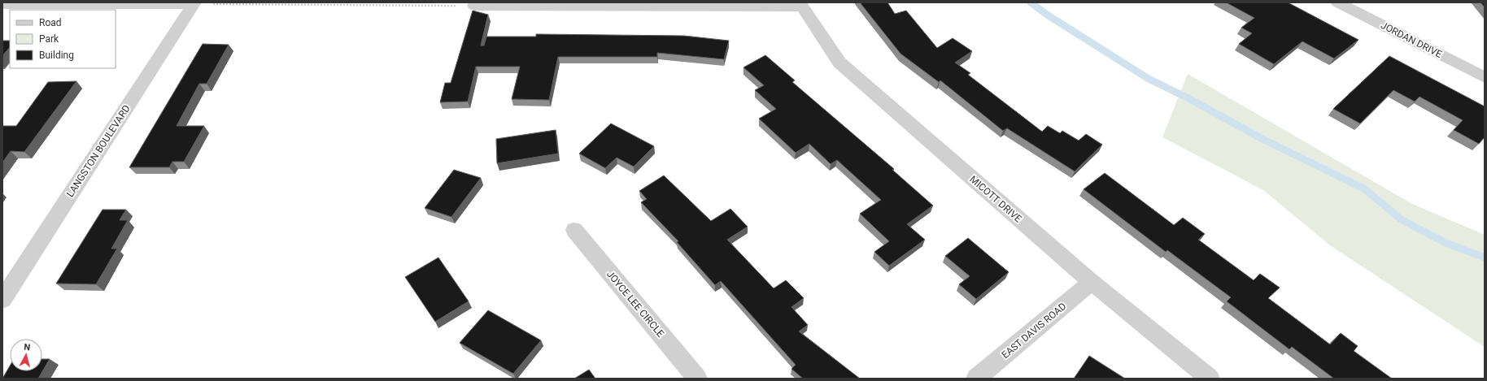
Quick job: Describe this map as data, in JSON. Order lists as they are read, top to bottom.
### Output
{
  "streets": {
    "street": [
      "JORDAN DRIVE",
      "LANGSTON BOULEVARD",
      "MICOTT DRIVE",
      "JOYCE LEE CIRCLE",
      "EAST DAVIS ROAD"
    ]
  },
  "crossings": [
    ["MICOTT DRIVE", "EAST DAVIS ROAD"]
  ],
  "legend": ["Road", "Park", "Building"],
  "north": "top"
}
